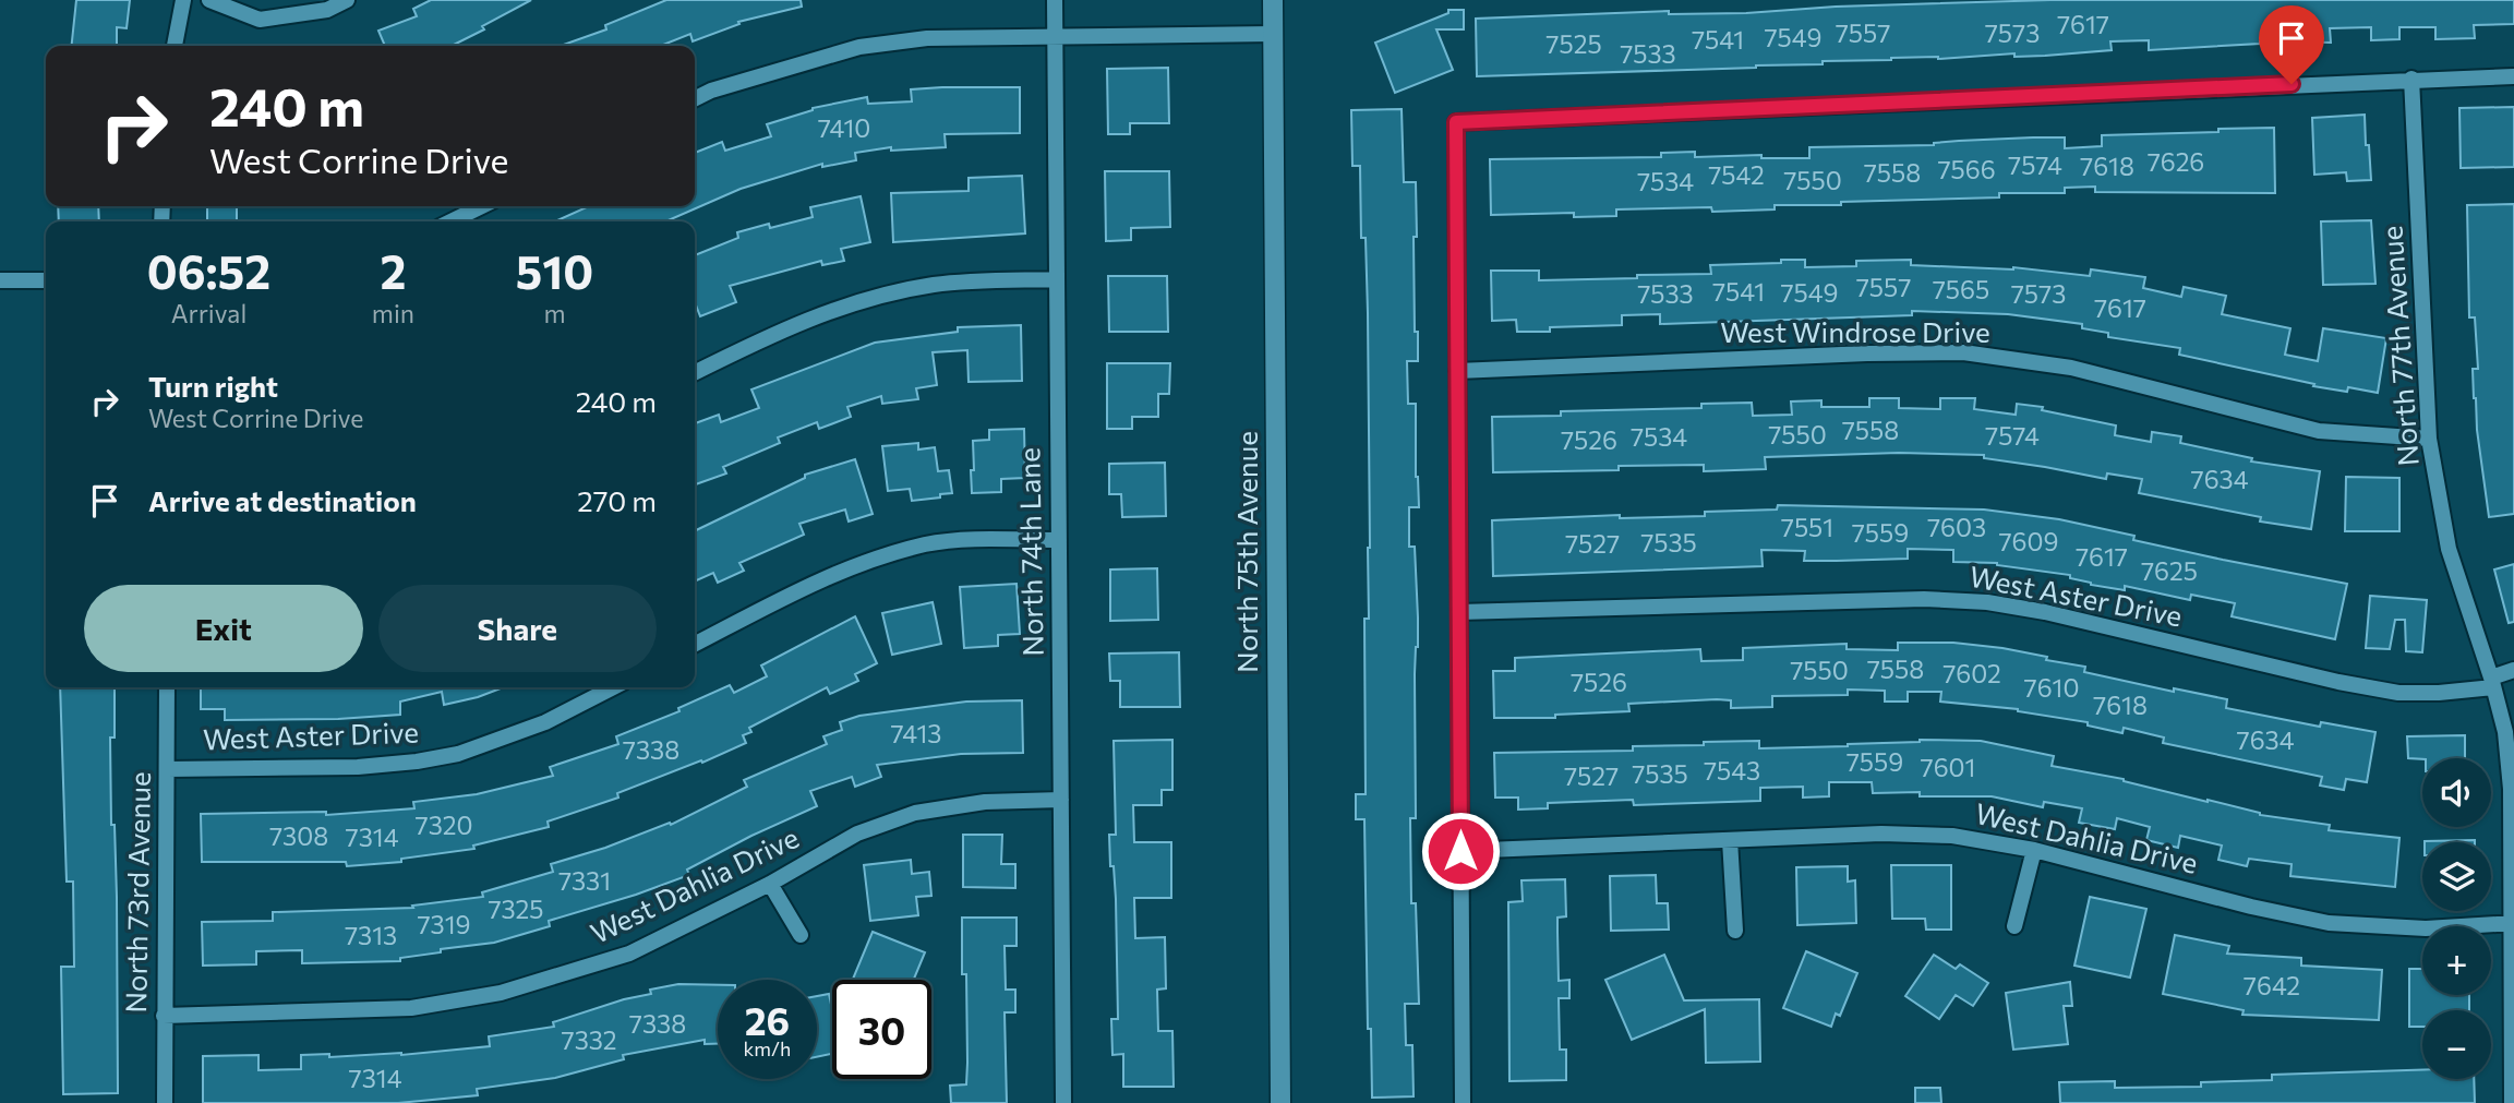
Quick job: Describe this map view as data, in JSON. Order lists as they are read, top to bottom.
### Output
{
  "streets": {
    "main road": ["North 75th Avenue"],
    "street": [
      "West Windrose Drive",
      "North 77th Avenue",
      "North 74th Lane",
      "West Aster Drive",
      "West Dahlia Drive",
      "North 73rd Avenue"
    ]
  },
  "crossings": [
    ["West Windrose Drive", "North 77th Avenue"],
    ["North 77th Avenue", "West Aster Drive"],
    ["North 77th Avenue", "West Dahlia Drive"],
    ["North 74th Lane", "West Dahlia Drive"],
    ["West Aster Drive", "North 73rd Avenue"],
    ["West Dahlia Drive", "North 73rd Avenue"]
  ],
  "house_numbers": [
    "7617",
    "7557",
    "7573",
    "7549",
    "7541",
    "7525",
    "7533",
    "7410",
    "7626",
    "7574",
    "7618",
    "7566",
    "7558",
    "7542",
    "7550",
    "7534",
    "7557",
    "7565",
    "7541",
    "7549",
    "7533",
    "7573",
    "7617",
    "7558",
    "7550",
    "7574",
    "7534",
    "7526",
    "7634",
    "7551",
    "7603",
    "7559",
    "7609",
    "7535",
    "7527",
    "7617",
    "7625",
    "7558",
    "7550",
    "7602",
    "7526",
    "7610",
    "7618",
    "7413",
    "7634",
    "7338",
    "7559",
    "7601",
    "7543",
    "7535",
    "7527",
    "7320",
    "7308",
    "7314",
    "7331",
    "7325",
    "7319",
    "7313",
    "7642",
    "7338",
    "7332",
    "7314"
  ],
  "page": {
    "turn": ["240 m", "West Corrine Drive"],
    "eta": [
      "06:52",
      "Arrival",
      "2",
      "min",
      "510",
      "m"
    ],
    "list": [
      {
        "name": "Turn right",
        "note": "West Corrine Drive",
        "value": "240 m"
      },
      {
        "name": "Arrive at destination",
        "value": "270 m"
      }
    ],
    "buttons": ["Exit", "Share"],
    "map_buttons": ["+", "−"],
    "speed": "26 km/h",
    "limit": "30"
  }
}
